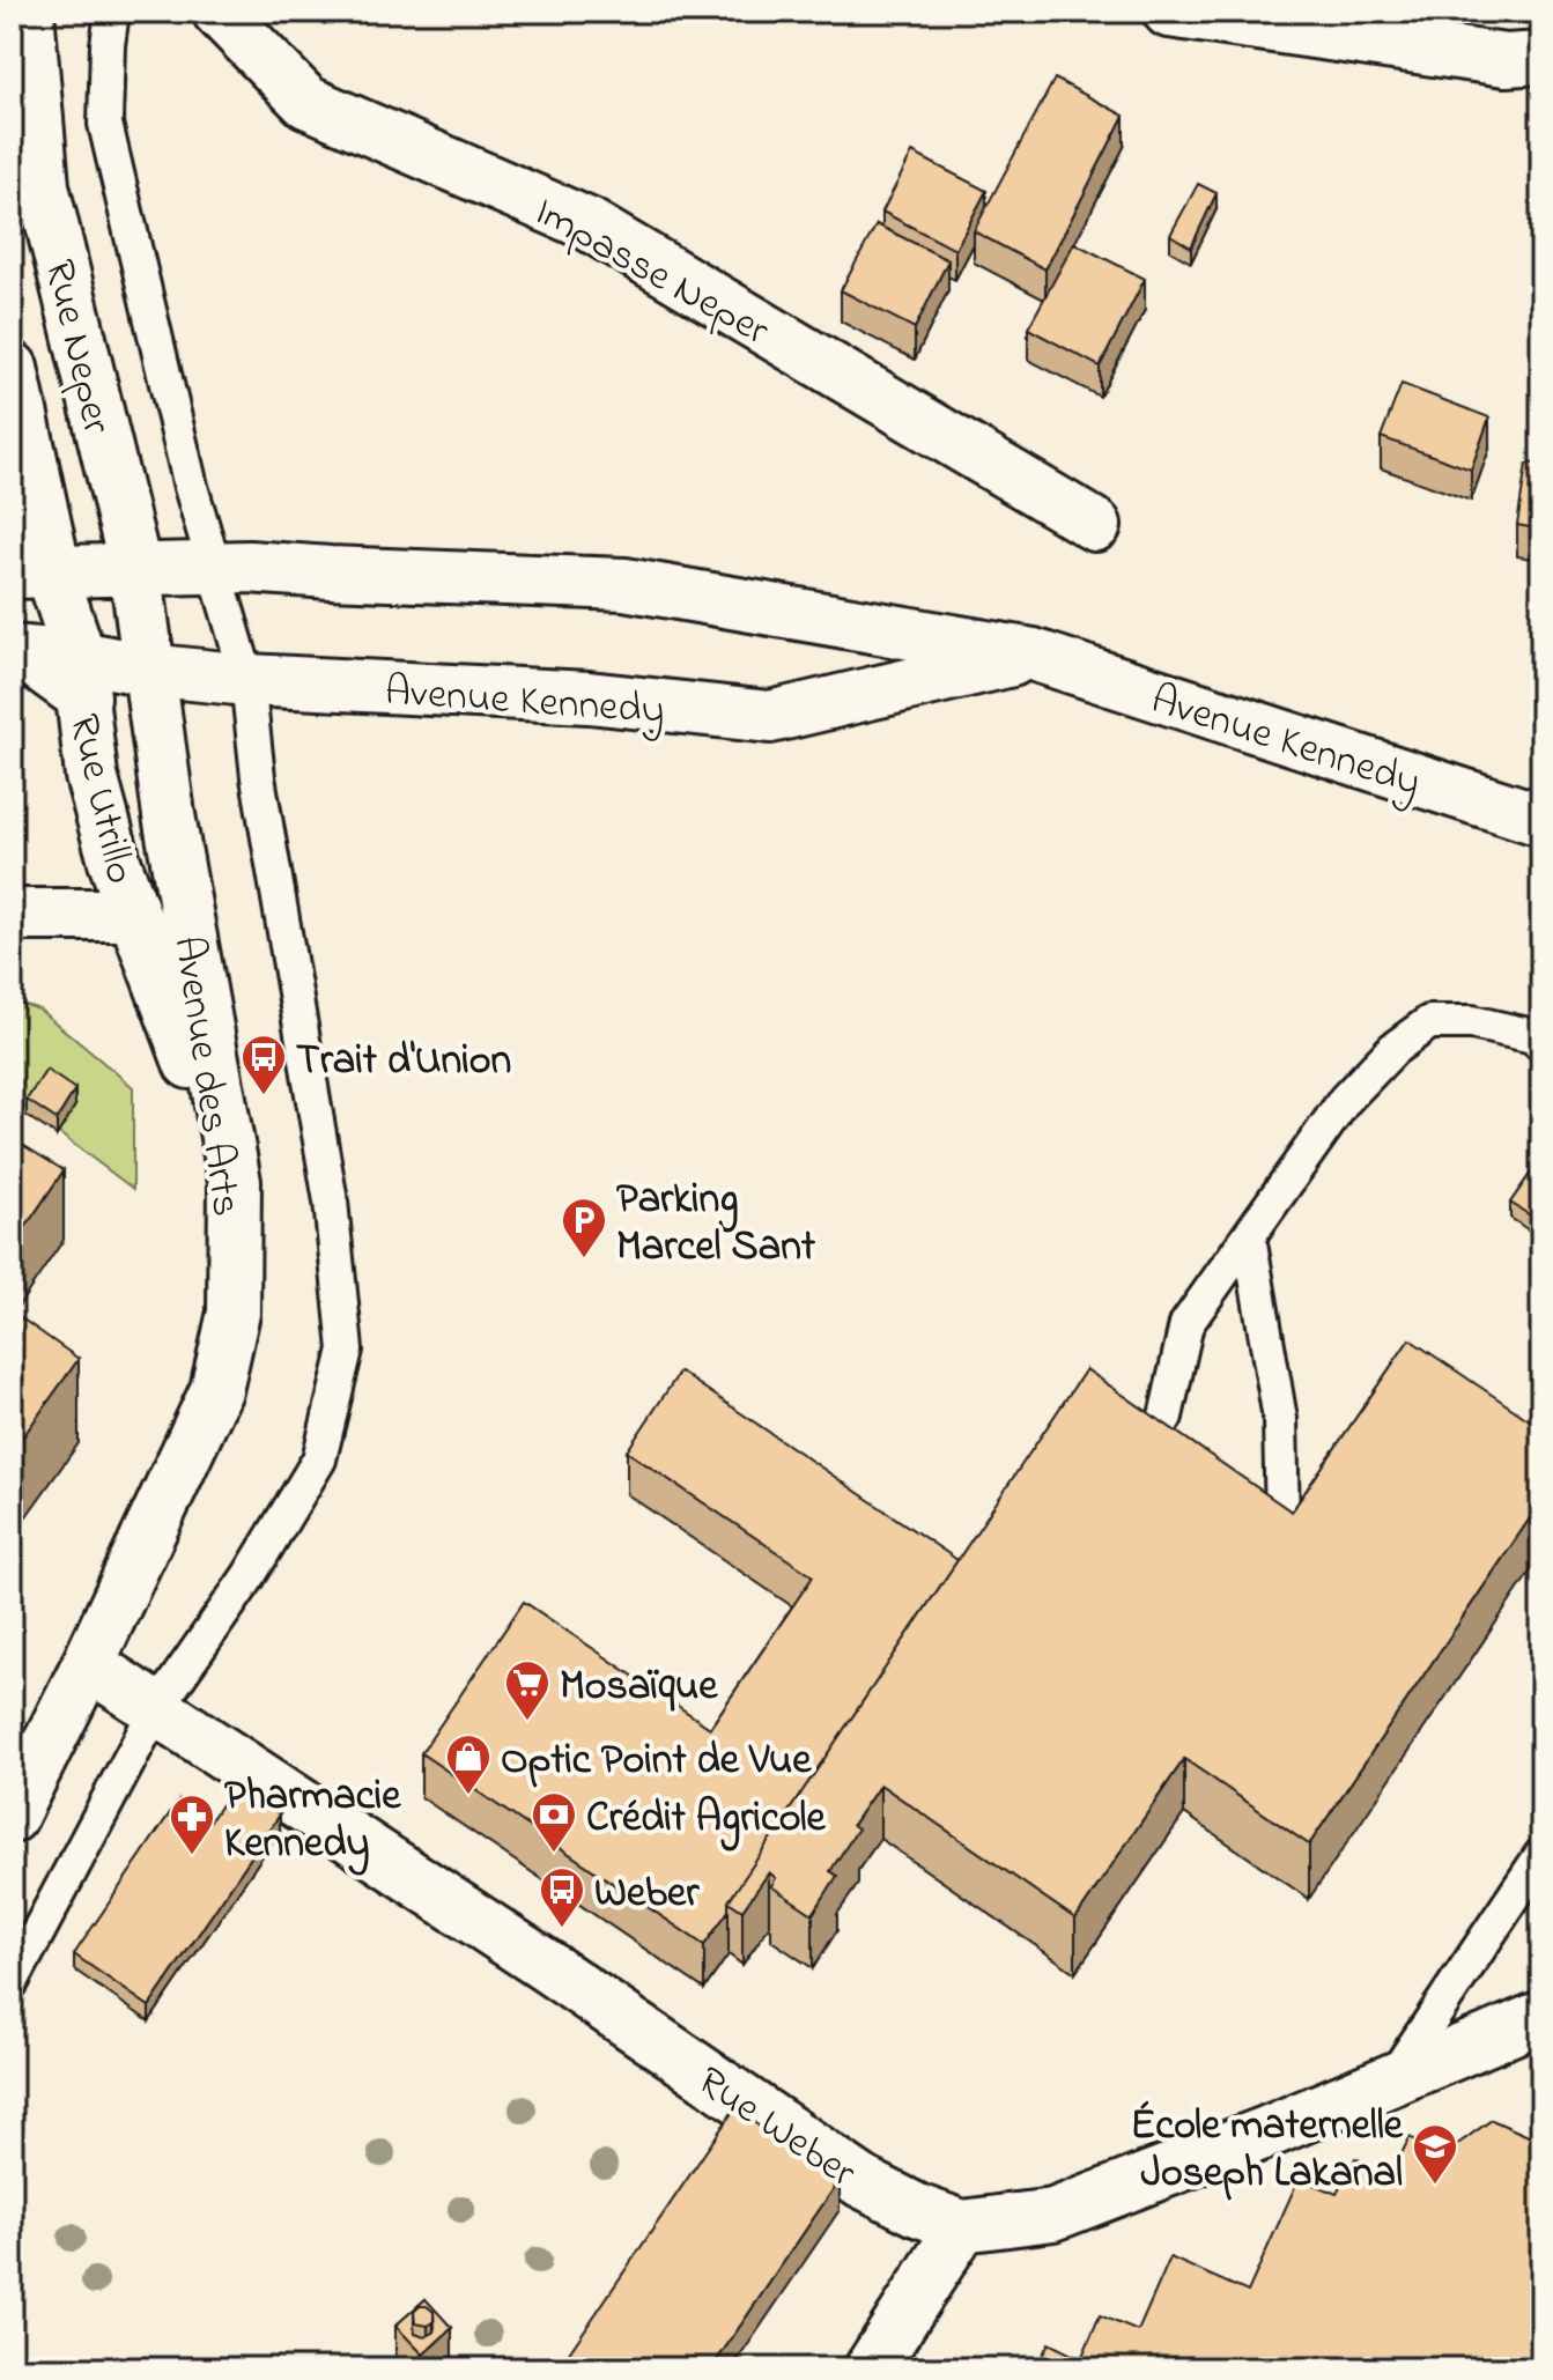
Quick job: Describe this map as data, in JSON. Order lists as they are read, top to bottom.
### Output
{
  "streets": {
    "street": [
      "Impasse Neper",
      "Rue Neper",
      "Avenue Kennedy",
      "Rue Utrillo",
      "Avenue des Arts",
      "Rue Weber"
    ]
  },
  "crossings": [
    ["Rue Neper", "Avenue Kennedy"],
    ["Rue Neper", "Avenue des Arts"],
    ["Avenue Kennedy", "Rue Utrillo"],
    ["Avenue Kennedy", "Avenue des Arts"],
    ["Rue Utrillo", "Avenue des Arts"],
    ["Avenue des Arts", "Rue Weber"]
  ],
  "places": {
    "bus stop": ["Trait d'Union", "Weber"],
    "parking": ["Parking Marcel Sant"],
    "supermarket": ["Mosaïque"],
    "shop": ["Optic Point de Vue"],
    "bank": ["Crédit Agricole"],
    "pharmacy": ["Pharmacie Kennedy"],
    "school or university": ["École maternelle Joseph Lakanal"]
  }
}
